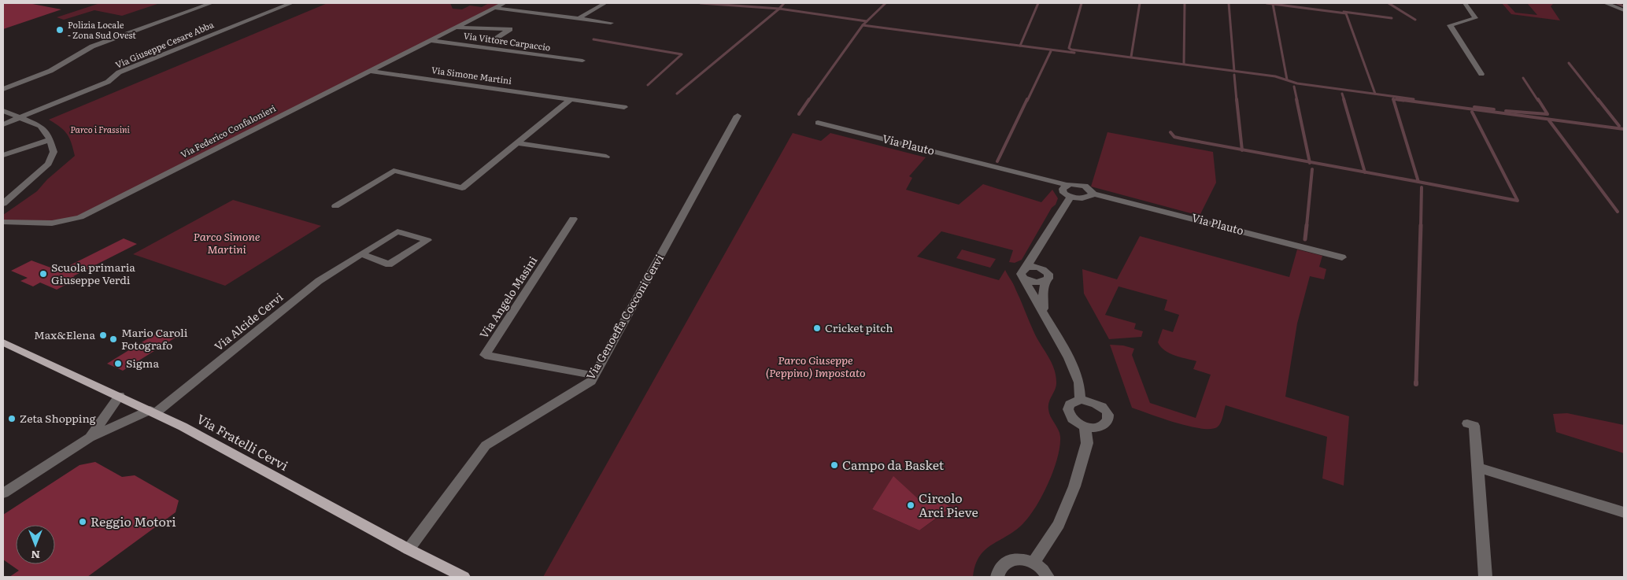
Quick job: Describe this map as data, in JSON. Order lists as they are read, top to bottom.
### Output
{
  "streets": {
    "main road": ["Via Fratelli Cervi"],
    "street": [
      "Via Vittore Carpaccio",
      "Via Giuseppe Cesare Abba",
      "Via Simone Martini",
      "Via Federico Confalonieri",
      "Via Plauto",
      "Via Angelo Masini",
      "Via Genoeffa Cocconi Cervi",
      "Via Alcide Cervi"
    ]
  },
  "crossings": [
    ["Via Vittore Carpaccio", "Via Federico Confalonieri"],
    ["Via Simone Martini", "Via Federico Confalonieri"],
    ["Via Angelo Masini", "Via Genoeffa Cocconi Cervi"],
    ["Via Genoeffa Cocconi Cervi", "Via Fratelli Cervi"],
    ["Via Alcide Cervi", "Via Fratelli Cervi"]
  ],
  "parks": ["Parco i Frassini", "Parco Simone Martini", "Parco Giuseppe (Peppino) Impostato"],
  "places": [
    "Polizia Locale - Zona Sud Ovest",
    "Scuola primaria Giuseppe Verdi",
    "Cricket pitch",
    "Max&Elena",
    "Mario Caroli Fotografo",
    "Sigma",
    "Zeta Shopping",
    "Campo da Basket",
    "Circolo Arci Pieve",
    "Reggio Motori"
  ],
  "north": "bottom"
}
